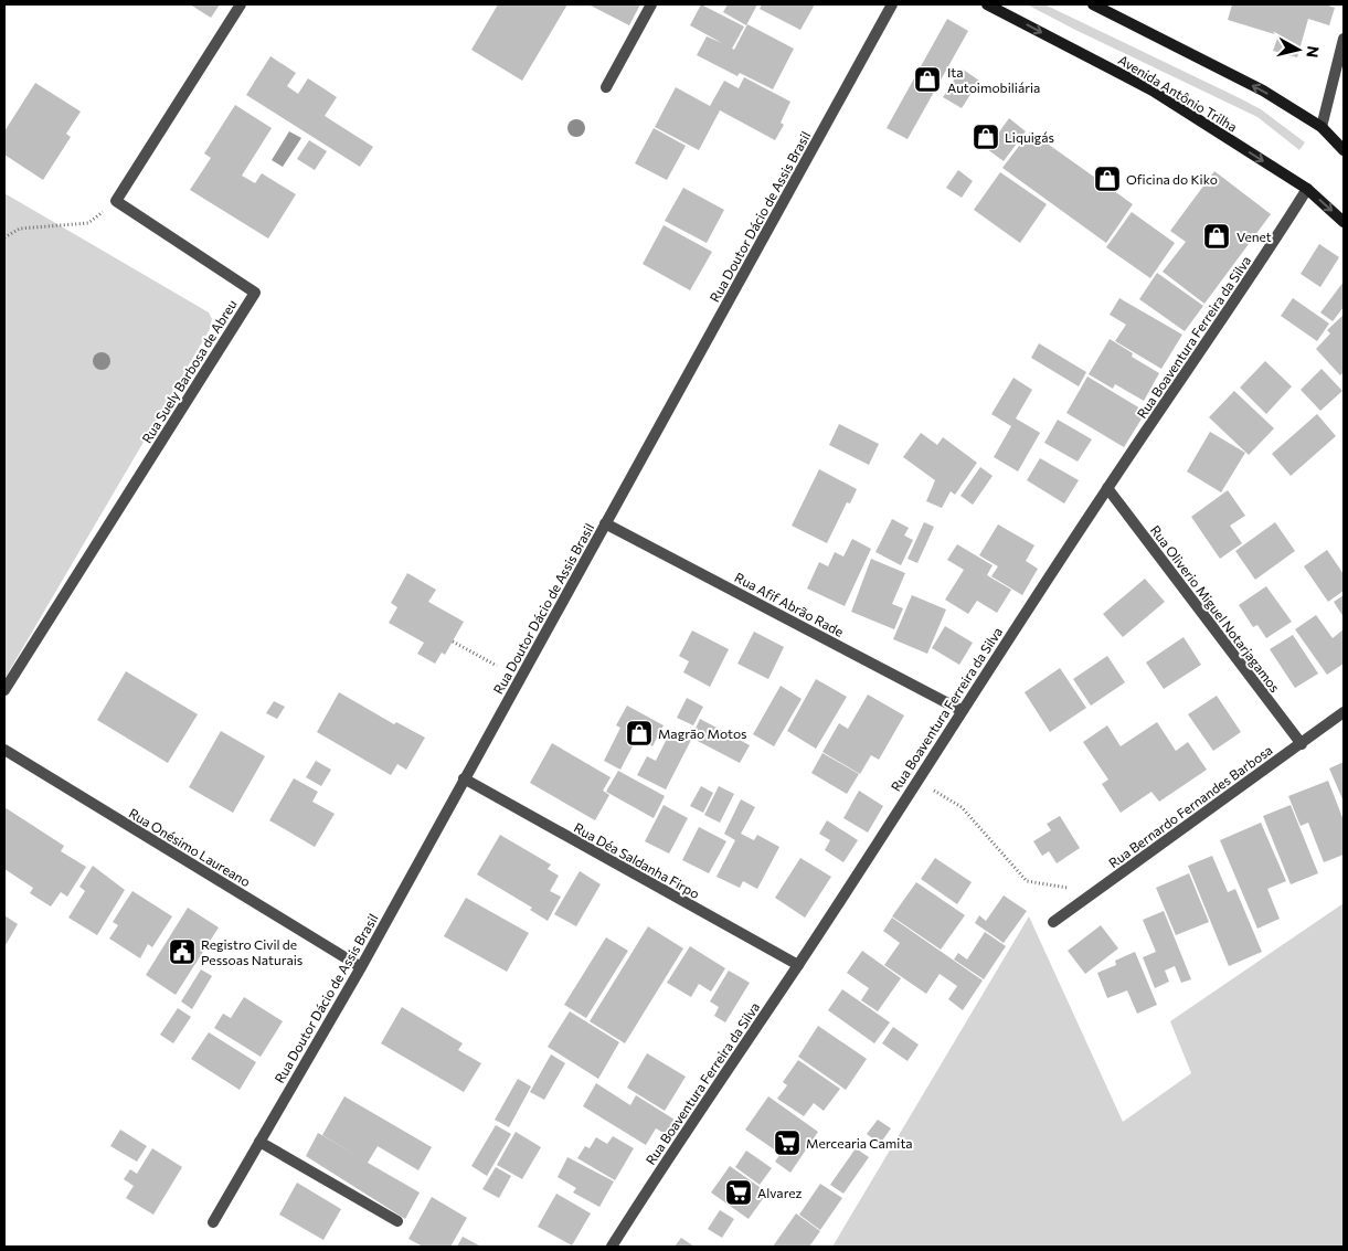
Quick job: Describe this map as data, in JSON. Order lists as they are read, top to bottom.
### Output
{
  "streets": {
    "main road": ["Avenida Antônio Trilha"],
    "street": [
      "Rua Doutor Dácio de Assis Brasil",
      "Rua Boaventura Ferreira da Silva",
      "Rua Suely Barbosa de Abreu",
      "Rua Afif Abrão Rade",
      "Rua Oliverio Miguel Notarjagamos",
      "Rua Bernardo Fernandes Barbosa",
      "Rua Onésimo Laureano",
      "Rua Déa Saldanha Firpo"
    ]
  },
  "crossings": [
    ["Avenida Antônio Trilha", "Rua Boaventura Ferreira da Silva"],
    ["Rua Doutor Dácio de Assis Brasil", "Rua Afif Abrão Rade"],
    ["Rua Doutor Dácio de Assis Brasil", "Rua Onésimo Laureano"],
    ["Rua Doutor Dácio de Assis Brasil", "Rua Déa Saldanha Firpo"],
    ["Rua Boaventura Ferreira da Silva", "Rua Afif Abrão Rade"],
    ["Rua Boaventura Ferreira da Silva", "Rua Oliverio Miguel Notarjagamos"],
    ["Rua Boaventura Ferreira da Silva", "Rua Déa Saldanha Firpo"],
    ["Rua Oliverio Miguel Notarjagamos", "Rua Bernardo Fernandes Barbosa"]
  ],
  "places": {
    "shop": [
      "Ita Autoimobiliária",
      "Liquigás",
      "Oficina do Kiko",
      "Venet",
      "Magrão Motos"
    ],
    "public building": ["Registro Civil de Pessoas Naturais"],
    "supermarket": ["Mercearia Camita", "Alvarez"]
  },
  "north": "right"
}
